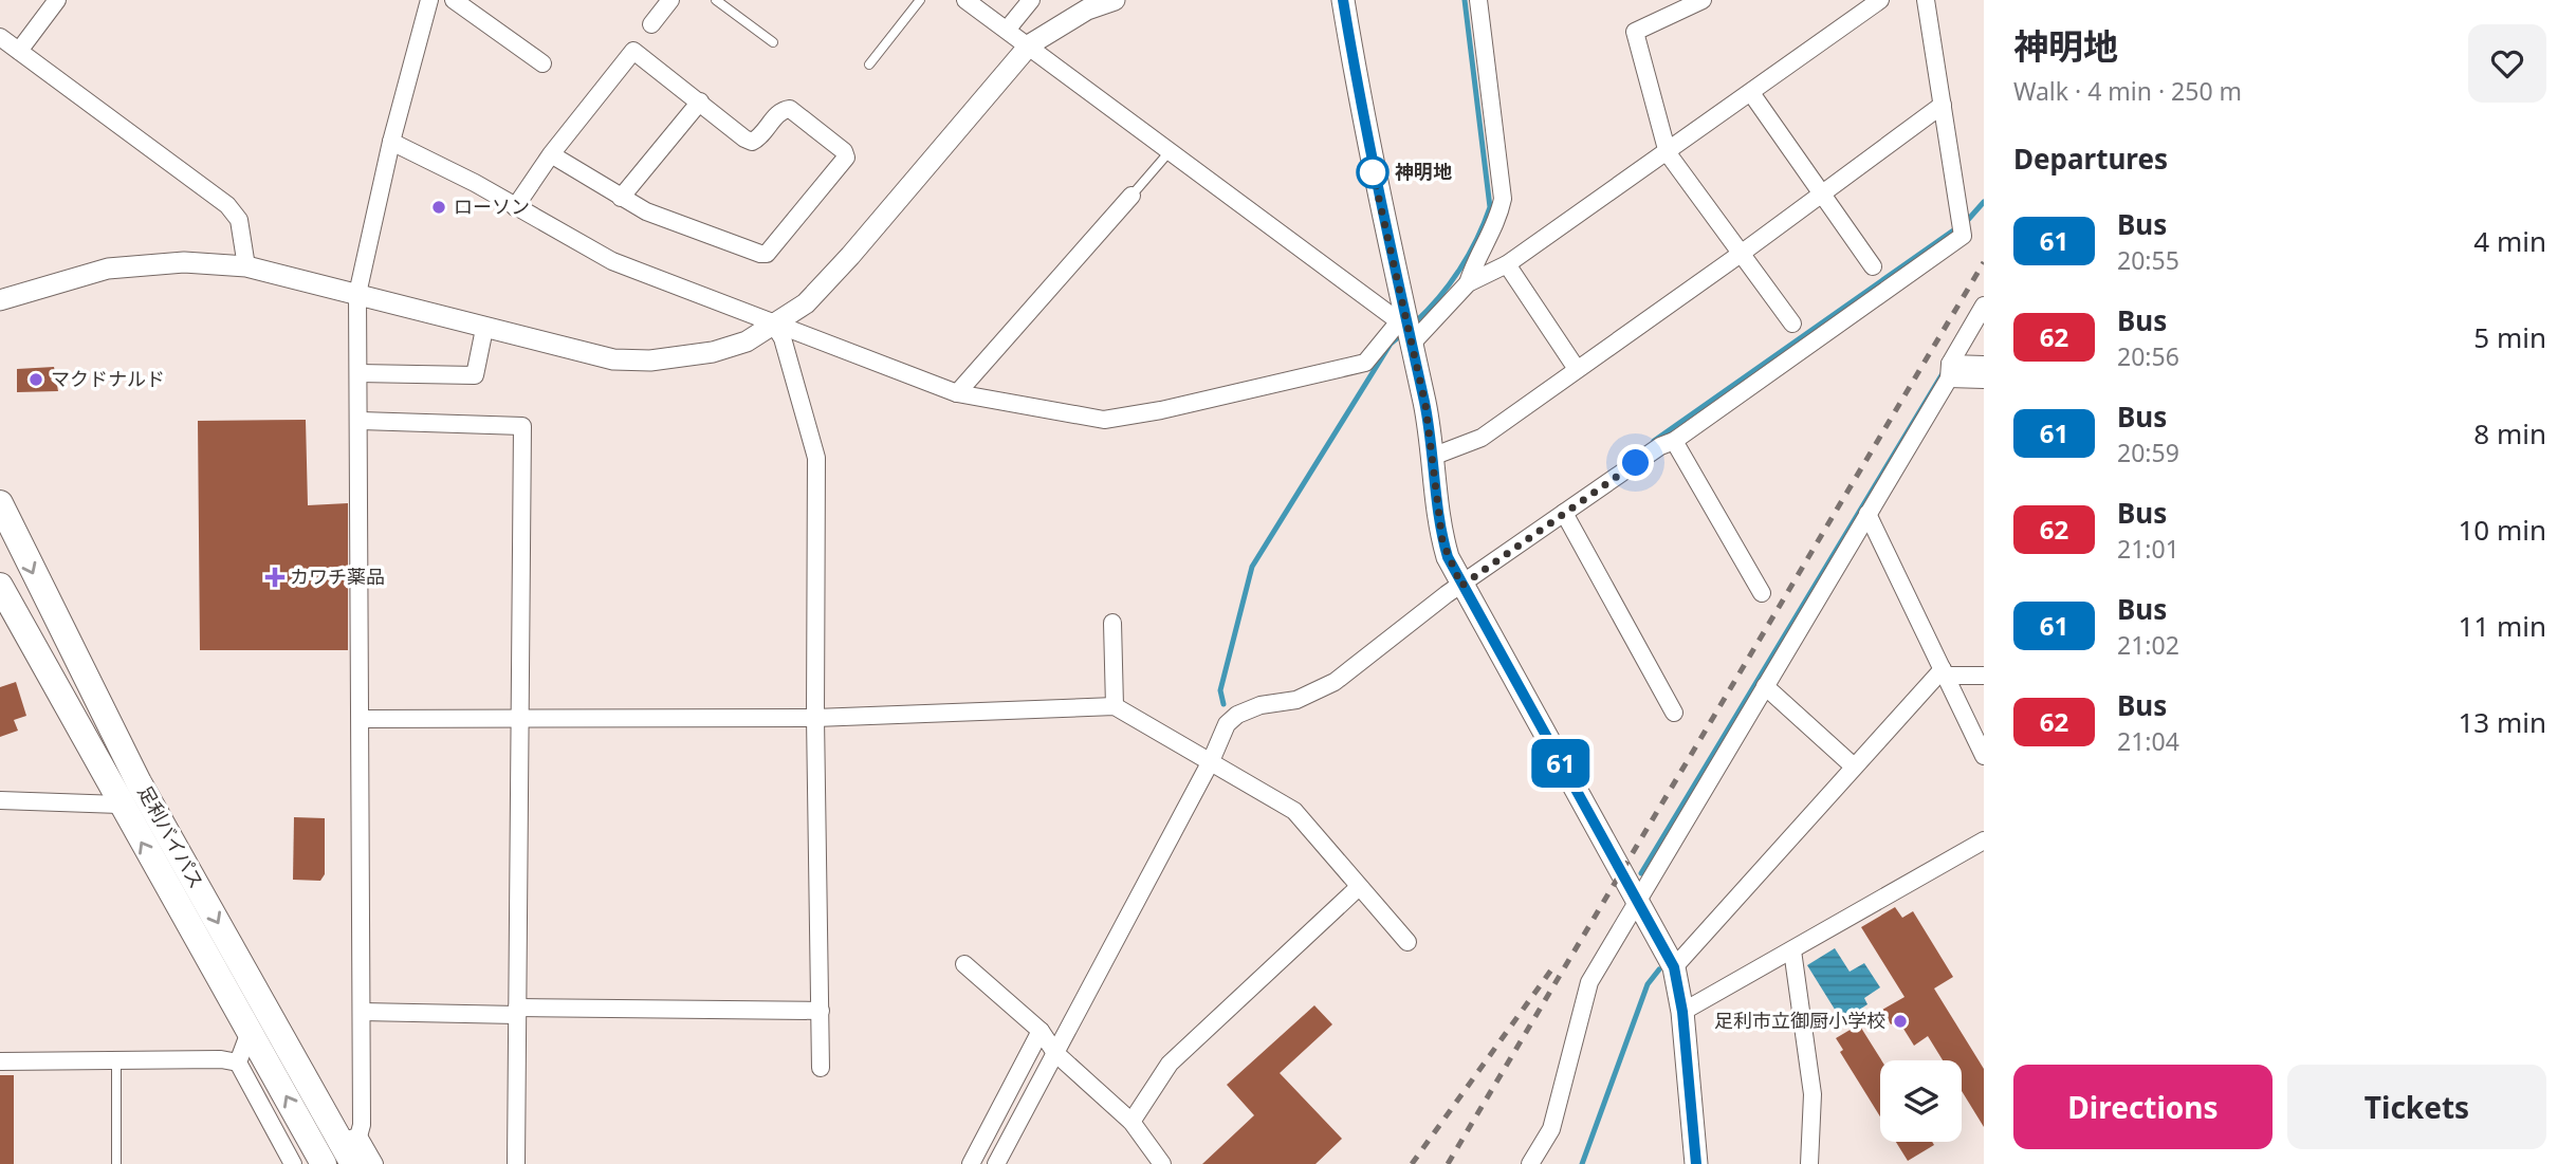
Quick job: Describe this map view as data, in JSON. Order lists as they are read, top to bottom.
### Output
{
  "streets": {
    "highway": ["足利バイパス"]
  },
  "places": {
    "other": [
      "神明地",
      "ローソン",
      "マクドナルド",
      "足利市立御厨小学校"
    ],
    "health": ["カワチ薬品"]
  },
  "lines": ["bus line 61"],
  "page": {
    "on_map": "61",
    "heading": [
      ["神明地", "Walk · 4 min · 250 m"],
      "Departures"
    ],
    "list": [
      {
        "mark": "61",
        "name": "Bus",
        "note": "20:55",
        "value": "4 min"
      },
      {
        "mark": "62",
        "name": "Bus",
        "note": "20:56",
        "value": "5 min"
      },
      {
        "mark": "61",
        "name": "Bus",
        "note": "20:59",
        "value": "8 min"
      },
      {
        "mark": "62",
        "name": "Bus",
        "note": "21:01",
        "value": "10 min"
      },
      {
        "mark": "61",
        "name": "Bus",
        "note": "21:02",
        "value": "11 min"
      },
      {
        "mark": "62",
        "name": "Bus",
        "note": "21:04",
        "value": "13 min"
      }
    ],
    "buttons": ["Directions", "Tickets"]
  }
}
